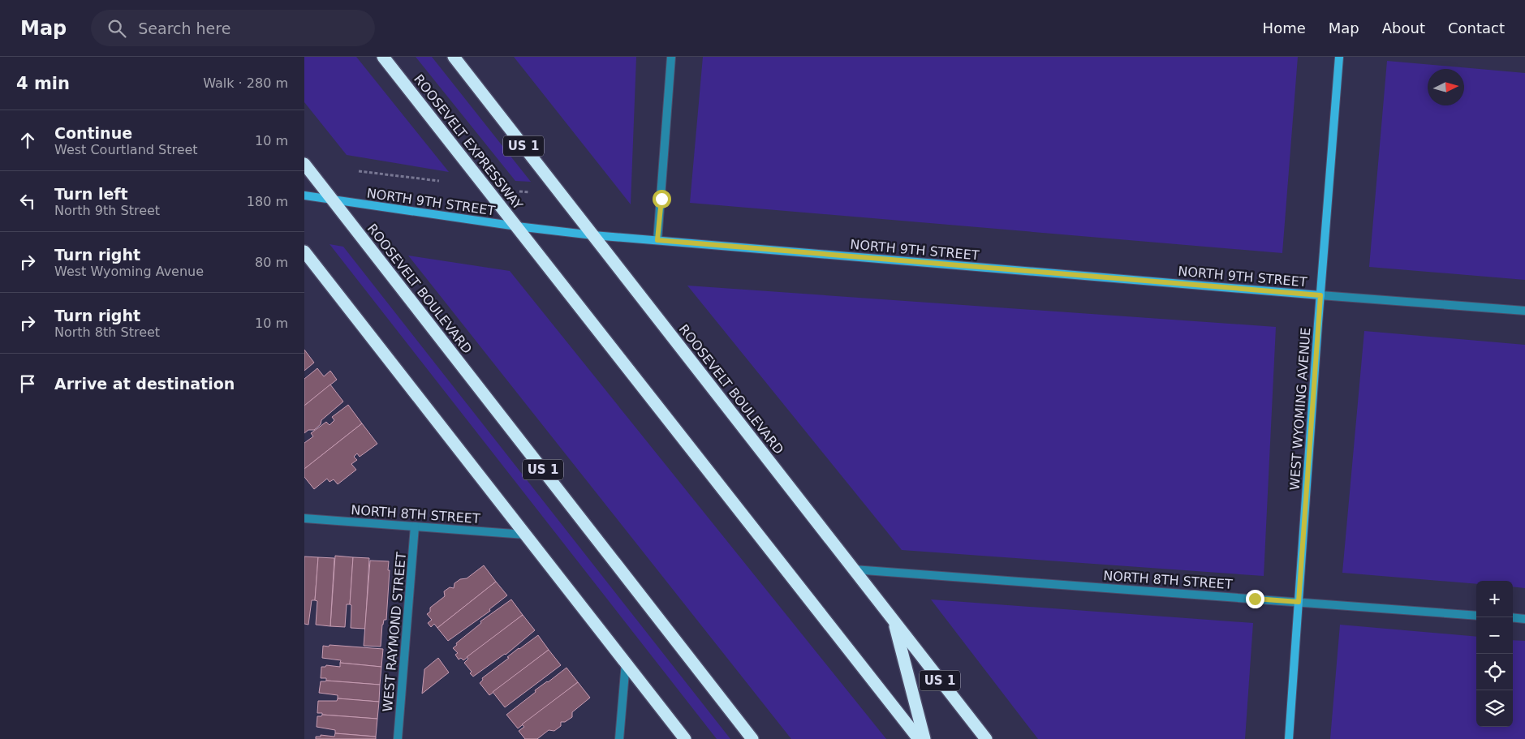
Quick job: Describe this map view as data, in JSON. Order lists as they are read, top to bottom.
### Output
{
  "streets": {
    "highway": ["ROOSEVELT EXPRESSWAY", "US 1", "ROOSEVELT BOULEVARD"],
    "street": [
      "NORTH 9TH STREET",
      "WEST WYOMING AVENUE",
      "NORTH 8TH STREET",
      "WEST RAYMOND STREET"
    ]
  },
  "crossings": [
    ["ROOSEVELT EXPRESSWAY", "NORTH 9TH STREET"],
    ["US 1", "NORTH 9TH STREET"],
    ["US 1", "ROOSEVELT BOULEVARD"],
    ["NORTH 9TH STREET", "ROOSEVELT BOULEVARD"],
    ["NORTH 9TH STREET", "WEST WYOMING AVENUE"],
    ["ROOSEVELT BOULEVARD", "NORTH 8TH STREET"],
    ["WEST WYOMING AVENUE", "NORTH 8TH STREET"],
    ["NORTH 8TH STREET", "WEST RAYMOND STREET"]
  ],
  "north": "right",
  "page": {
    "header": "Map",
    "search": "Search here",
    "nav": [
      "Home",
      "Map",
      "About",
      "Contact"
    ],
    "heading": ["4 min", "Walk · 280 m"],
    "list": [
      ["Continue", "West Courtland Street", "10 m"],
      ["Turn left", "North 9th Street", "180 m"],
      ["Turn right", "West Wyoming Avenue", "80 m"],
      ["Turn right", "North 8th Street", "10 m"],
      "Arrive at destination"
    ],
    "map_buttons": ["+", "−"]
  }
}
